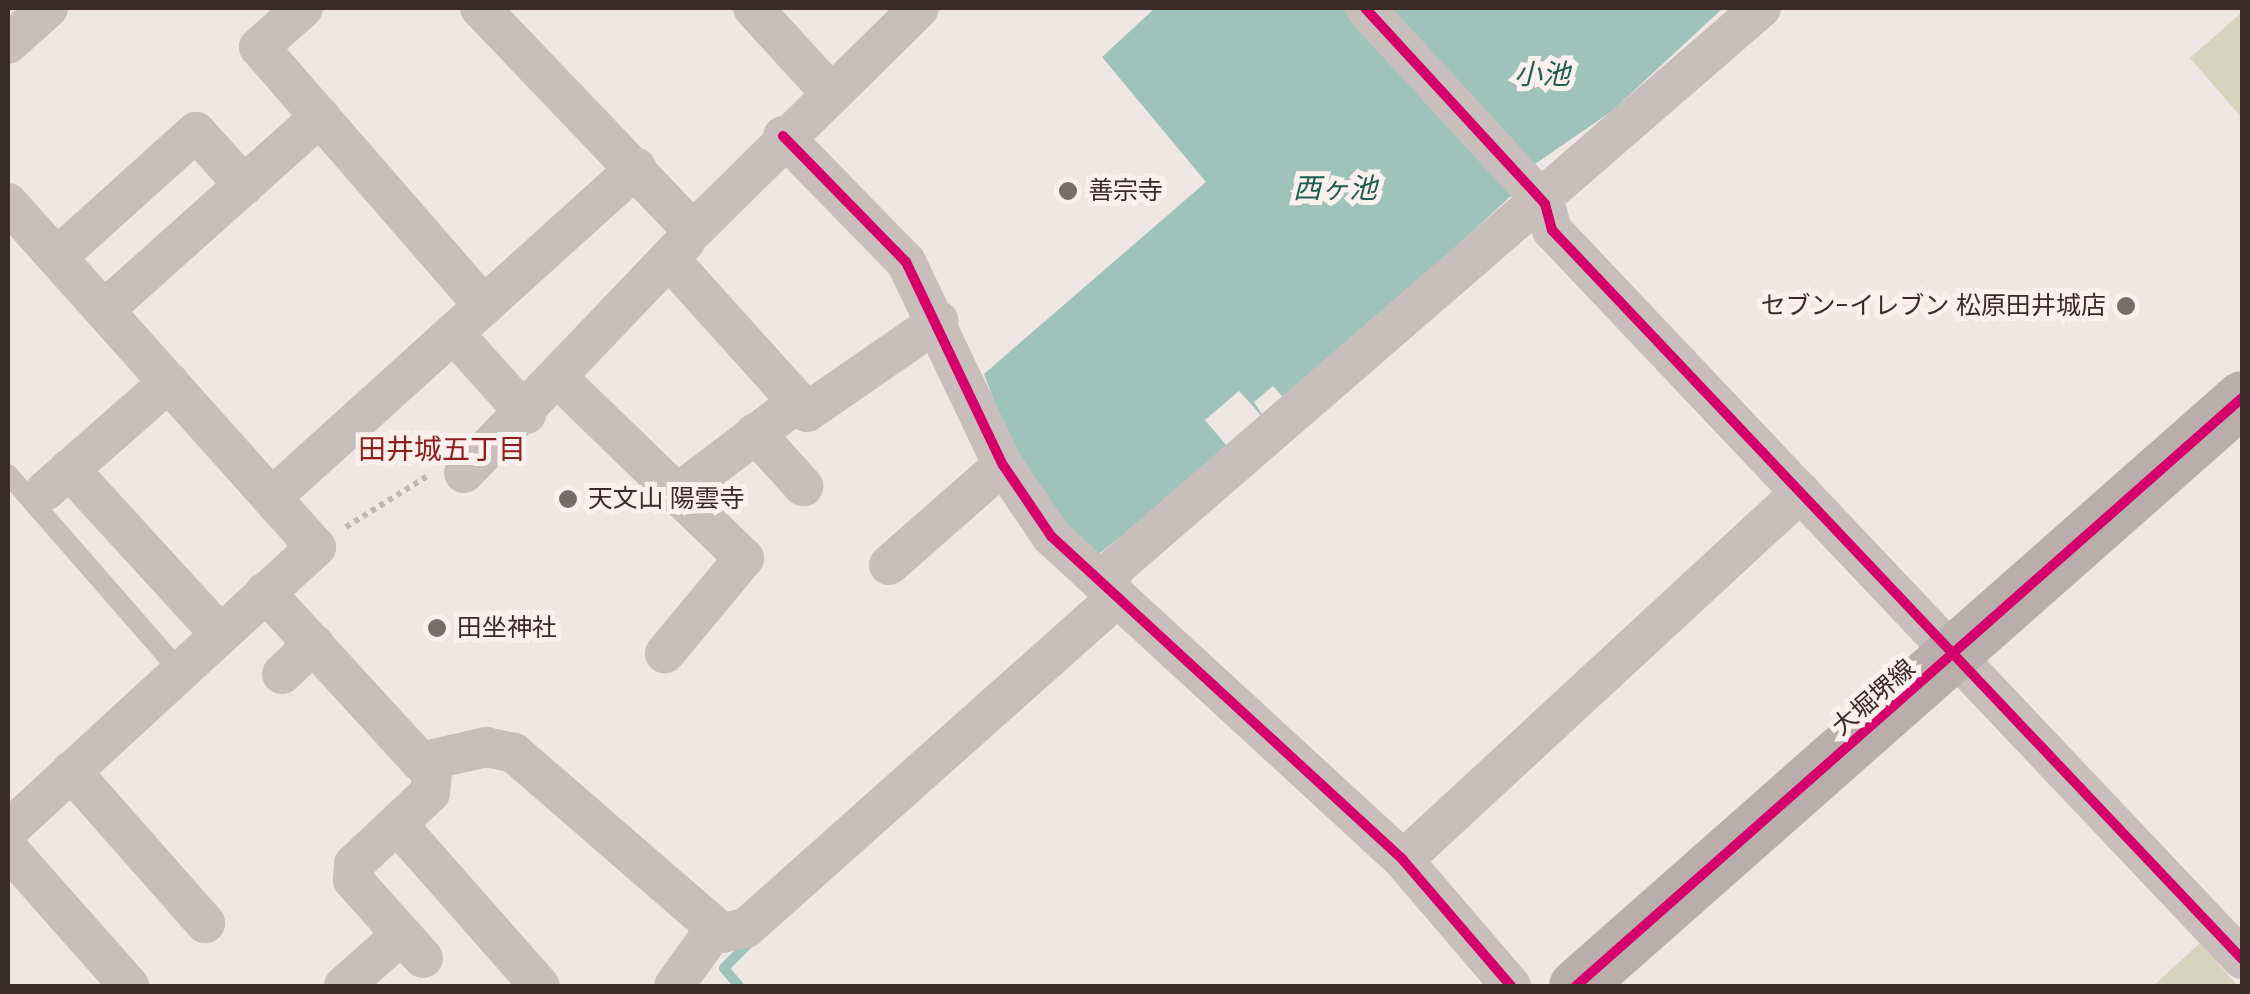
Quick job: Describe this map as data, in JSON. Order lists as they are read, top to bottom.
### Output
{
  "streets": {
    "main road": ["大堀堺線"]
  },
  "districts": ["田井城五丁目"],
  "water": ["小池", "西ヶ池"],
  "places": [
    "善宗寺",
    "セブン-イレブン 松原田井城店",
    "天文山 陽雲寺",
    "田坐神社"
  ]
}
